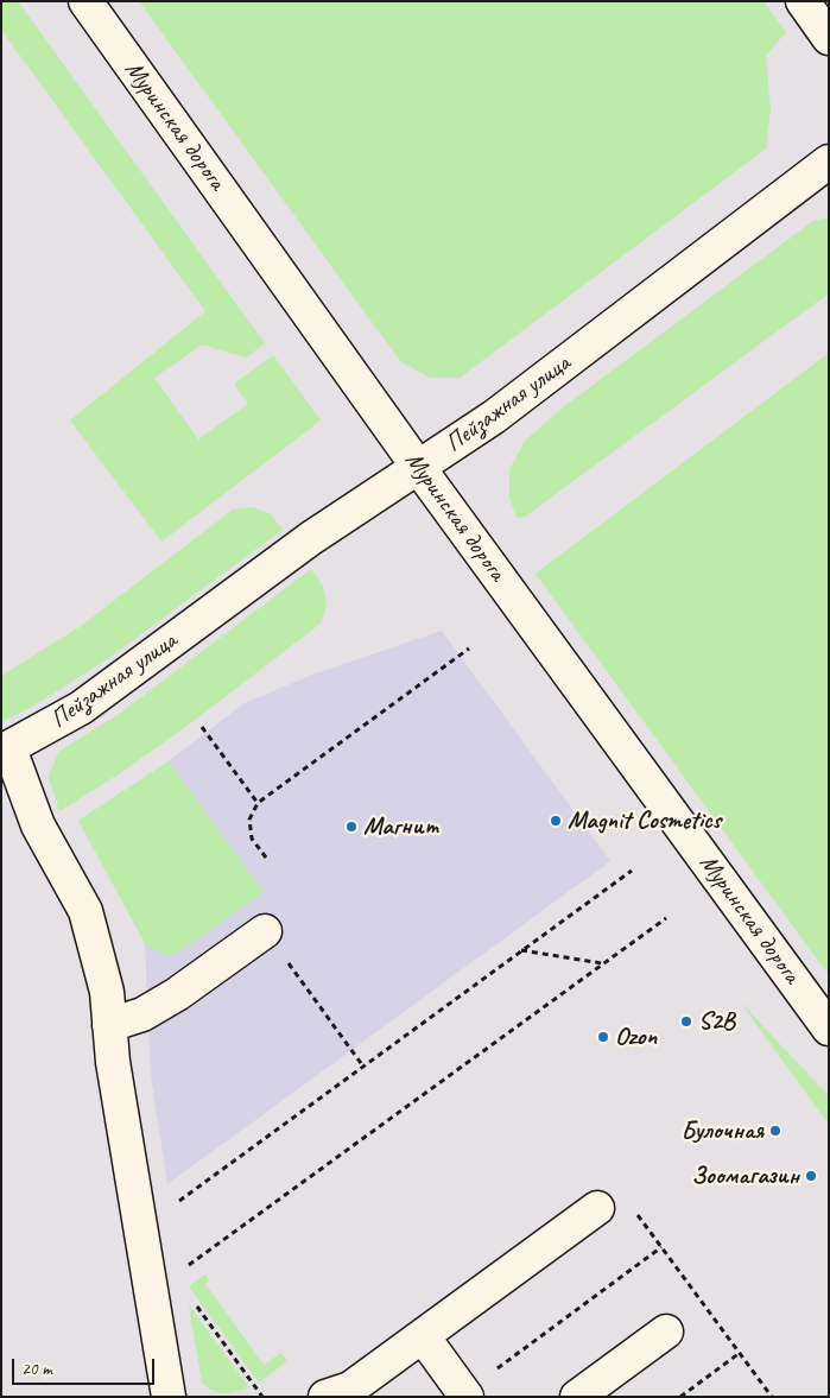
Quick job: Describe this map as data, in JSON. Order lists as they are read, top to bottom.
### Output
{
  "streets": {
    "street": ["Муринская дорога", "Пейзажная улица"]
  },
  "crossings": [
    ["Муринская дорога", "Пейзажная улица"]
  ],
  "places": [
    "Magnit Cosmetics",
    "Магнит",
    "S2B",
    "Ozon",
    "Булочная",
    "Зоомагазин"
  ],
  "scale_bar": "20 m"
}
